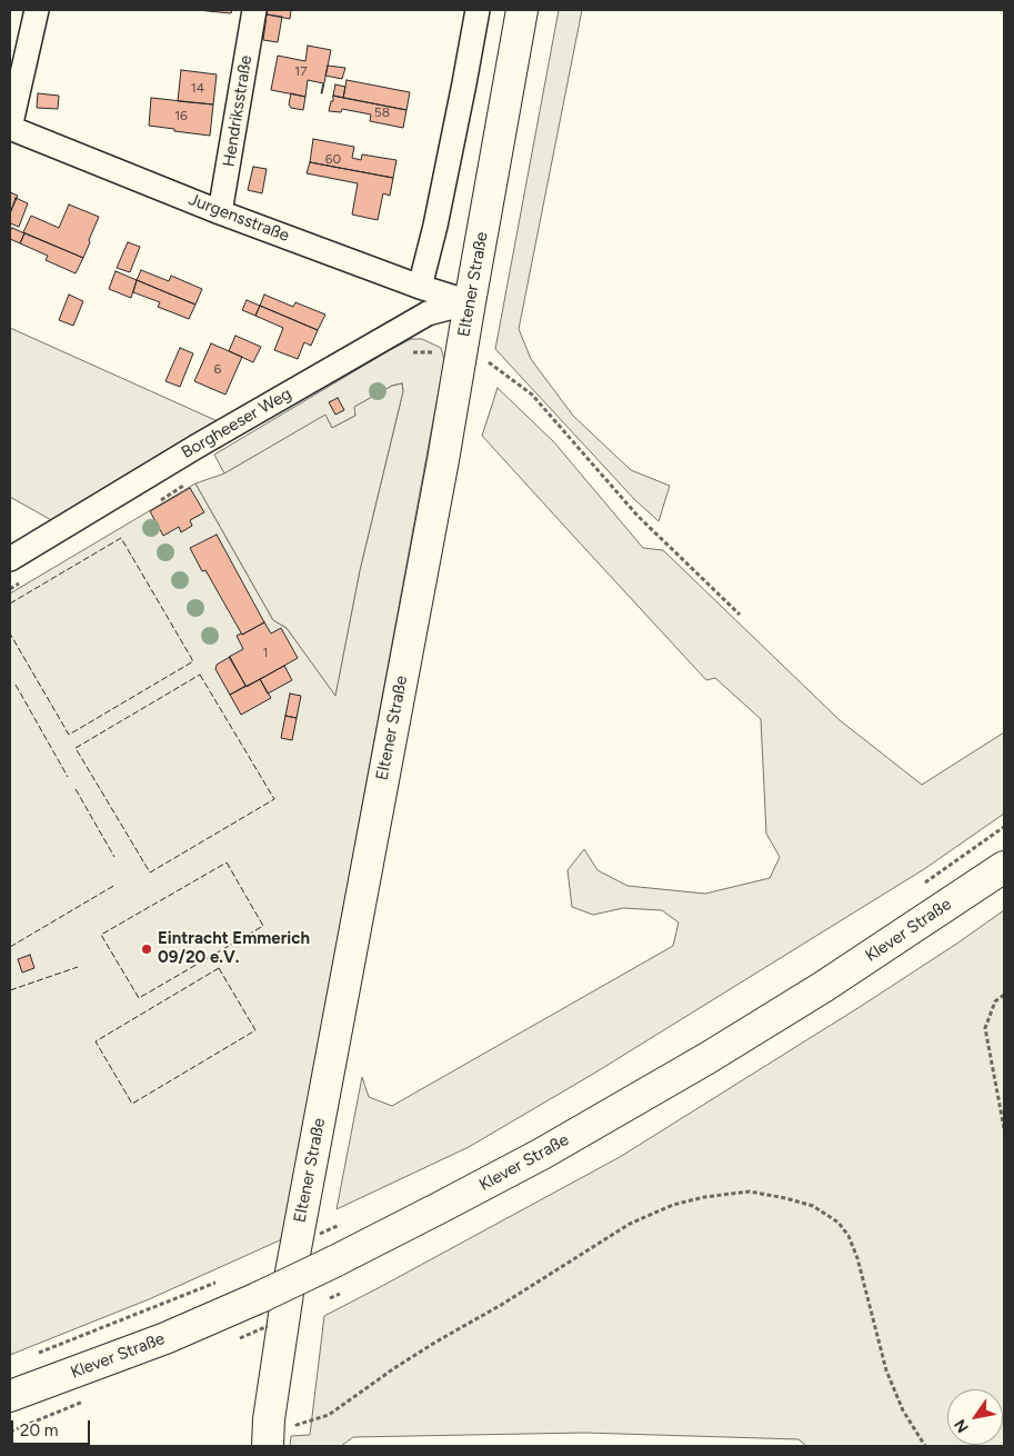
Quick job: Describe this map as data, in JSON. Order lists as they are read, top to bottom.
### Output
{
  "streets": {
    "main road": ["Eltener Straße", "Klever Straße"],
    "street": ["Hendriksstraße", "Jurgensstraße", "Borgheeser Weg"]
  },
  "crossings": [
    ["Hendriksstraße", "Jurgensstraße"],
    ["Jurgensstraße", "Eltener Straße"],
    ["Jurgensstraße", "Borgheeser Weg"],
    ["Eltener Straße", "Borgheeser Weg"]
  ],
  "places": ["Eintracht Emmerich 09/20 e.V."],
  "house_numbers": [
    "17",
    "14",
    "58",
    "16",
    "60",
    "6",
    "1"
  ],
  "scale_bar": "20 m",
  "north": "bottom left"
}
